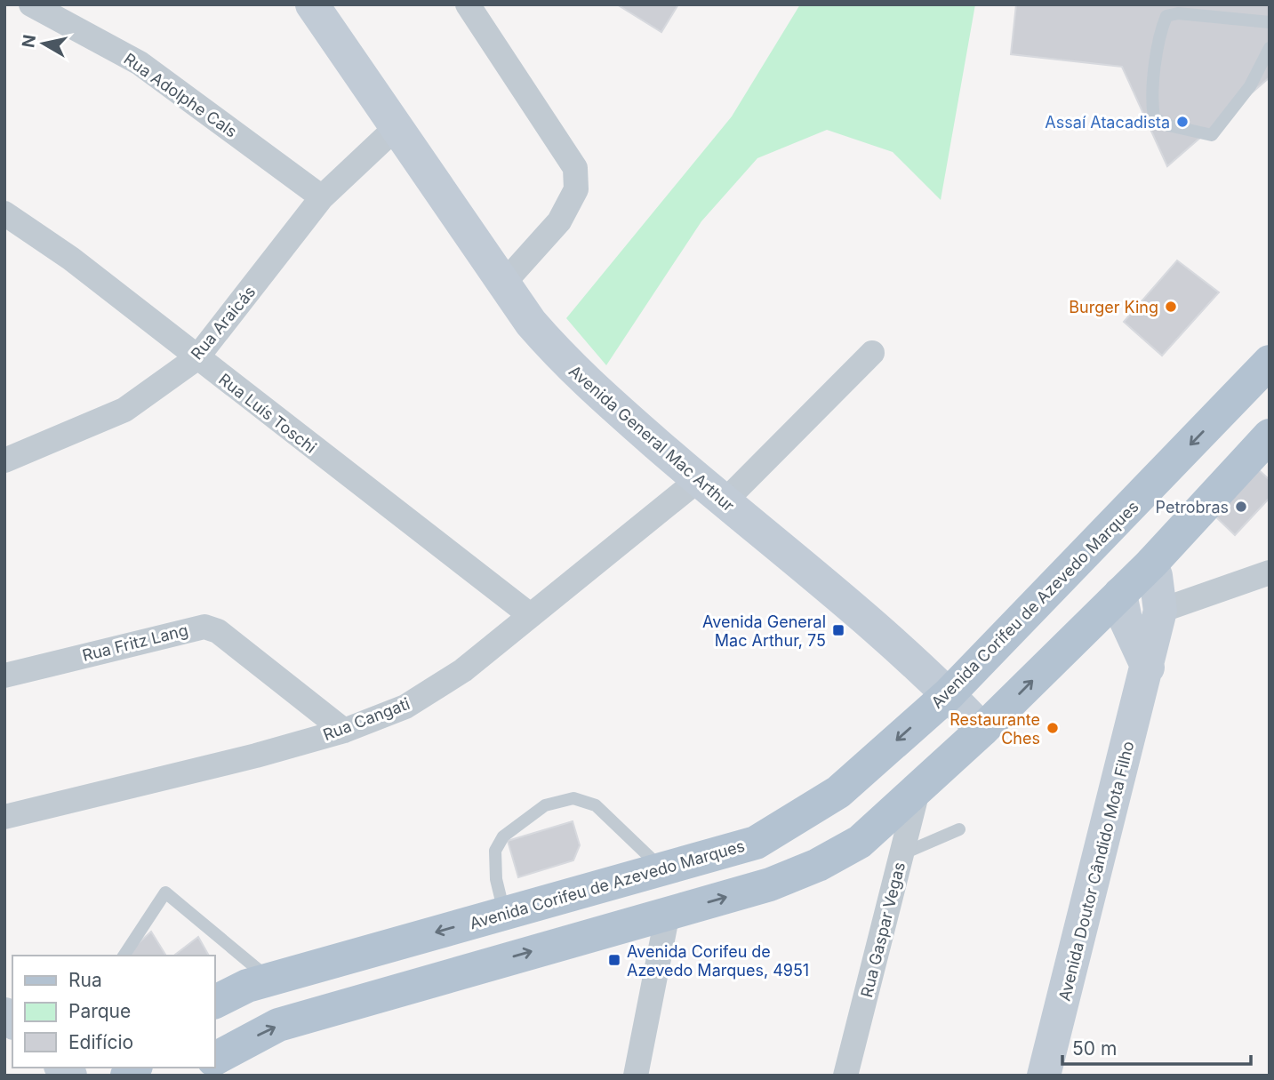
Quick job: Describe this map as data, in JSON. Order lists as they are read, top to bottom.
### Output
{
  "streets": {
    "main road": ["Avenida Corifeu de Azevedo Marques"],
    "street": [
      "Rua Adolphe Cals",
      "Rua Araicás",
      "Rua Luís Toschi",
      "Avenida General Mac Arthur",
      "Rua Fritz Lang",
      "Rua Cangati",
      "Avenida Doutor Cândido Mota Filho",
      "Rua Gaspar Vegas"
    ]
  },
  "crossings": [
    ["Rua Adolphe Cals", "Rua Araicás"],
    ["Rua Araicás", "Rua Luís Toschi"],
    ["Rua Araicás", "Avenida General Mac Arthur"],
    ["Rua Luís Toschi", "Rua Cangati"],
    ["Avenida General Mac Arthur", "Avenida Corifeu de Azevedo Marques"],
    ["Avenida General Mac Arthur", "Rua Cangati"],
    ["Rua Fritz Lang", "Rua Cangati"]
  ],
  "places": {
    "other": [
      "Assaí Atacadista",
      "Burger King",
      "Petrobras",
      "Restaurante Ches"
    ],
    "transit": ["Avenida General Mac Arthur, 75", "Avenida Corifeu de Azevedo Marques, 4951"]
  },
  "legend": ["Rua", "Parque", "Edifício"],
  "scale_bar": "50 m",
  "north": "left"
}
